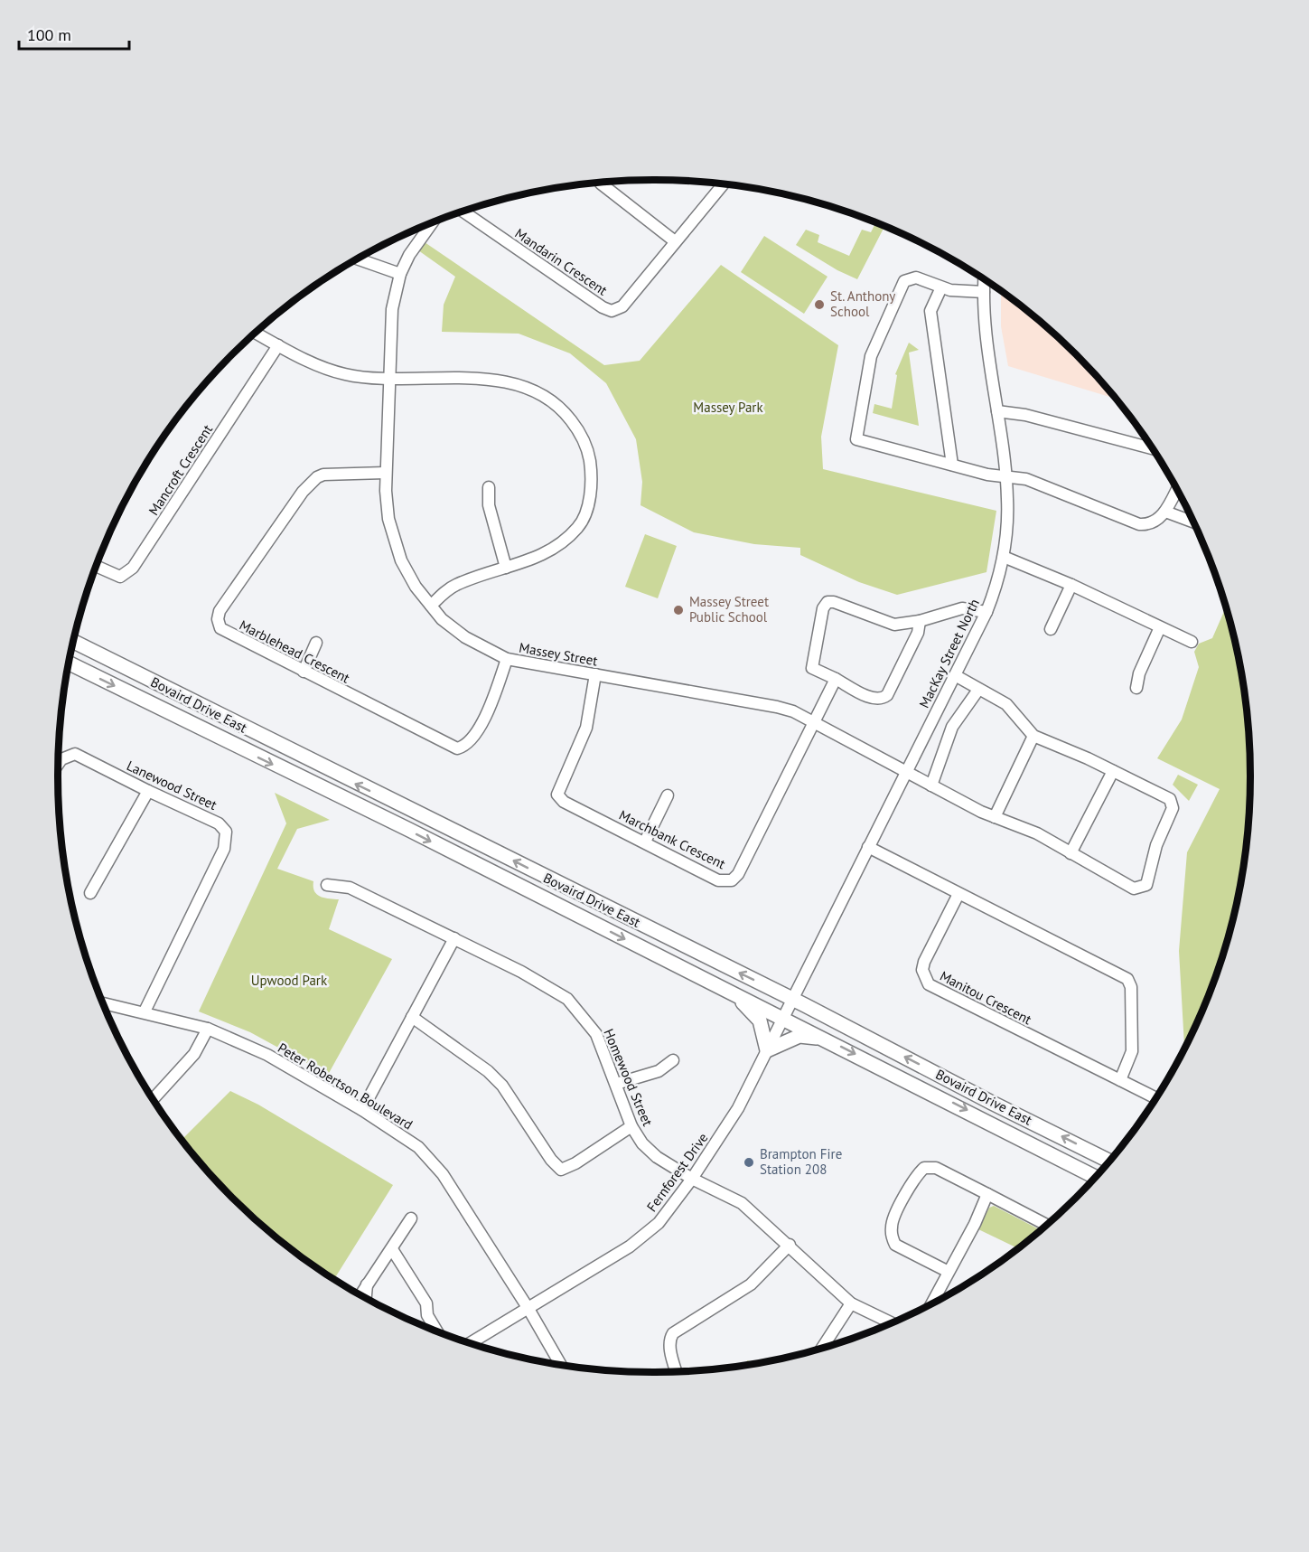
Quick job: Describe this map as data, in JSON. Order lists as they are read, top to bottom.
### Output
{
  "streets": {
    "main road": ["Bovaird Drive East"],
    "street": [
      "Mandarin Crescent",
      "Mancroft Crescent",
      "Marblehead Crescent",
      "MacKay Street North",
      "Massey Street",
      "Lanewood Street",
      "Marchbank Crescent",
      "Manitou Crescent",
      "Homewood Street",
      "Peter Robertson Boulevard",
      "Fernforest Drive"
    ]
  },
  "crossings": [
    ["Marblehead Crescent", "Massey Street"],
    ["MacKay Street North", "Massey Street"],
    ["MacKay Street North", "Bovaird Drive East"],
    ["MacKay Street North", "Fernforest Drive"],
    ["Massey Street", "Marchbank Crescent"],
    ["Bovaird Drive East", "Fernforest Drive"],
    ["Lanewood Street", "Peter Robertson Boulevard"],
    ["Homewood Street", "Fernforest Drive"],
    ["Peter Robertson Boulevard", "Fernforest Drive"]
  ],
  "parks": ["Massey Park", "Upwood Park"],
  "places": ["St. Anthony School", "Massey Street Public School", "Brampton Fire Station 208"],
  "scale_bar": "100 m"
}
